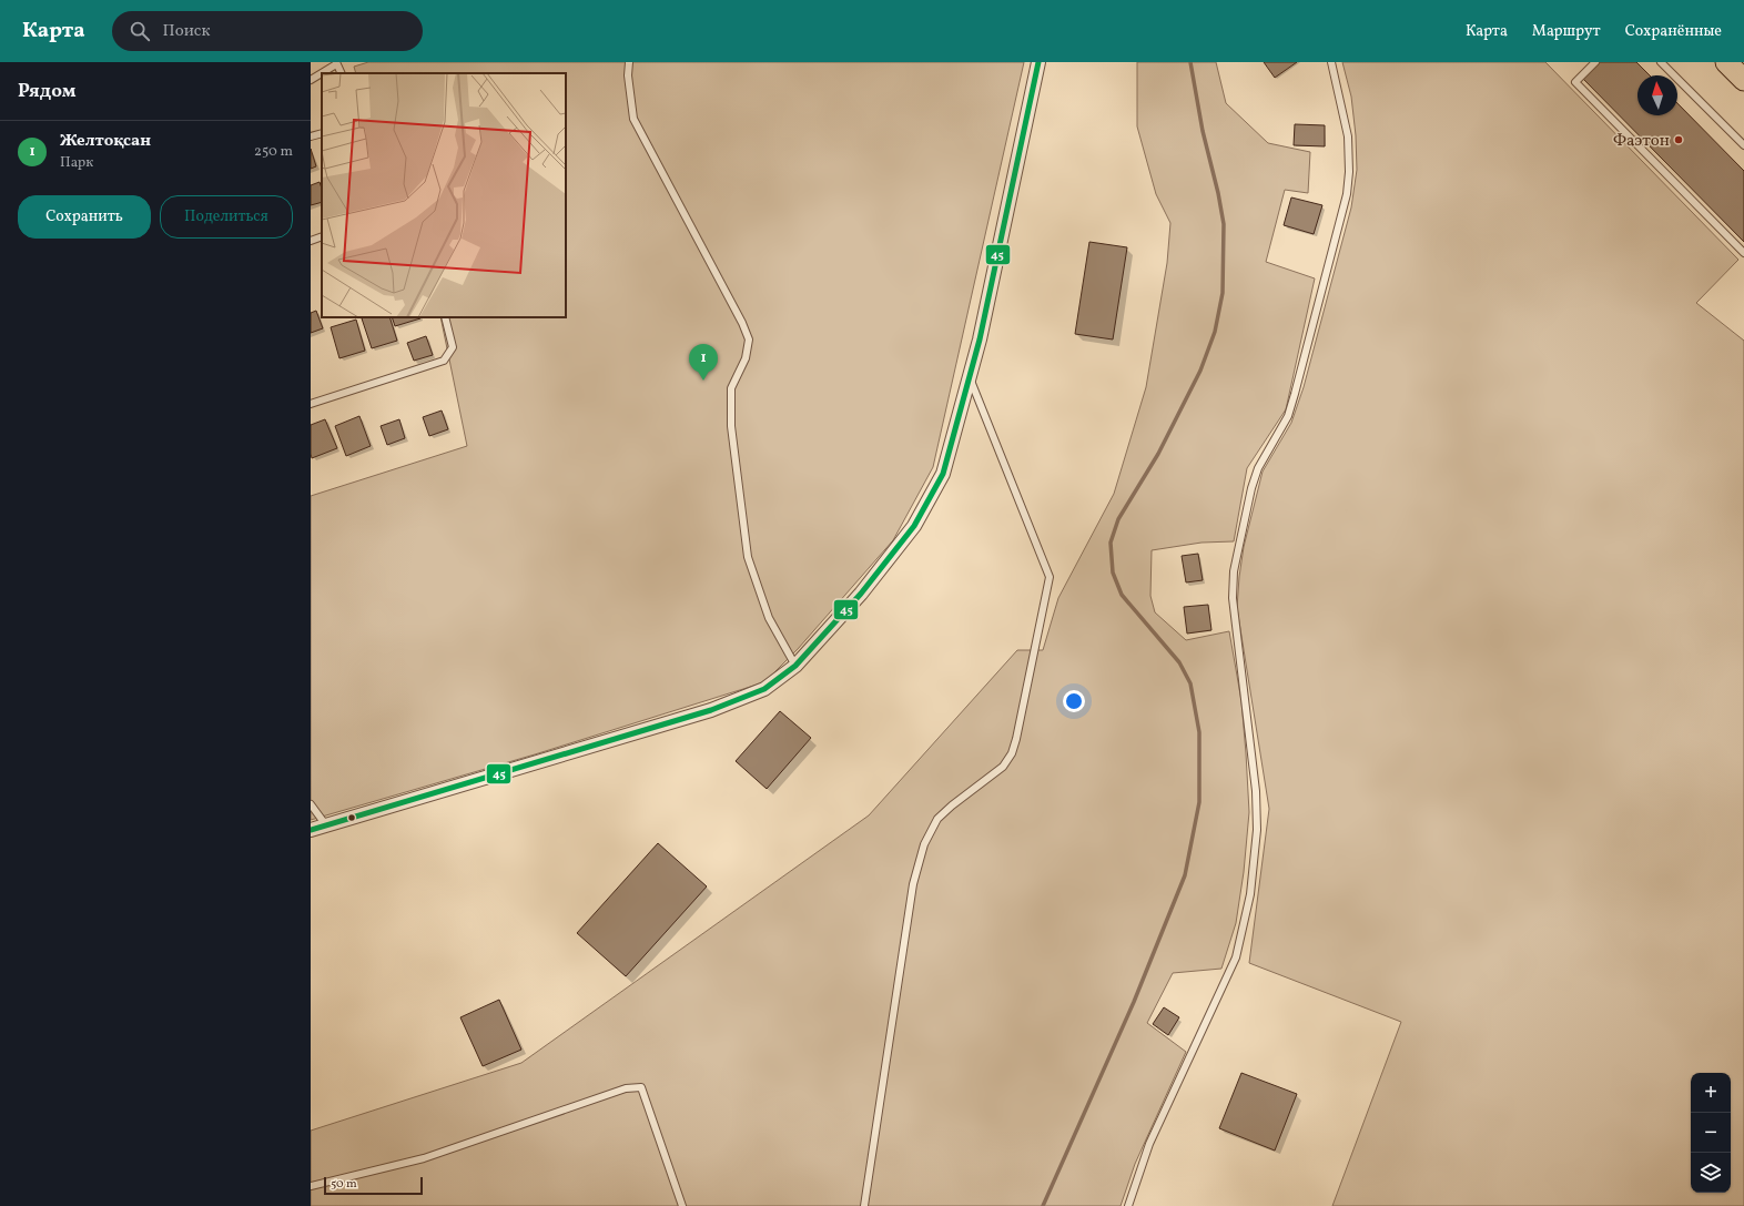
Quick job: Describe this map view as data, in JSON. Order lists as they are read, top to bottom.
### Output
{
  "places": ["Фаэтон"],
  "lines": ["transit line 45"],
  "scale_bar": "50 m",
  "north": "top",
  "page": {
    "header": "Карта",
    "search": "Поиск",
    "nav": ["Карта", "Маршрут", "Сохранённые"],
    "heading": "Рядом",
    "list": [
      {
        "mark": "1",
        "name": "Желтоқсан",
        "note": "Парк",
        "value": "250 m"
      }
    ],
    "buttons": ["Сохранить", "Поделиться"],
    "pins": "1",
    "map_buttons": ["+", "−"],
    "scale": "50 m"
  }
}
